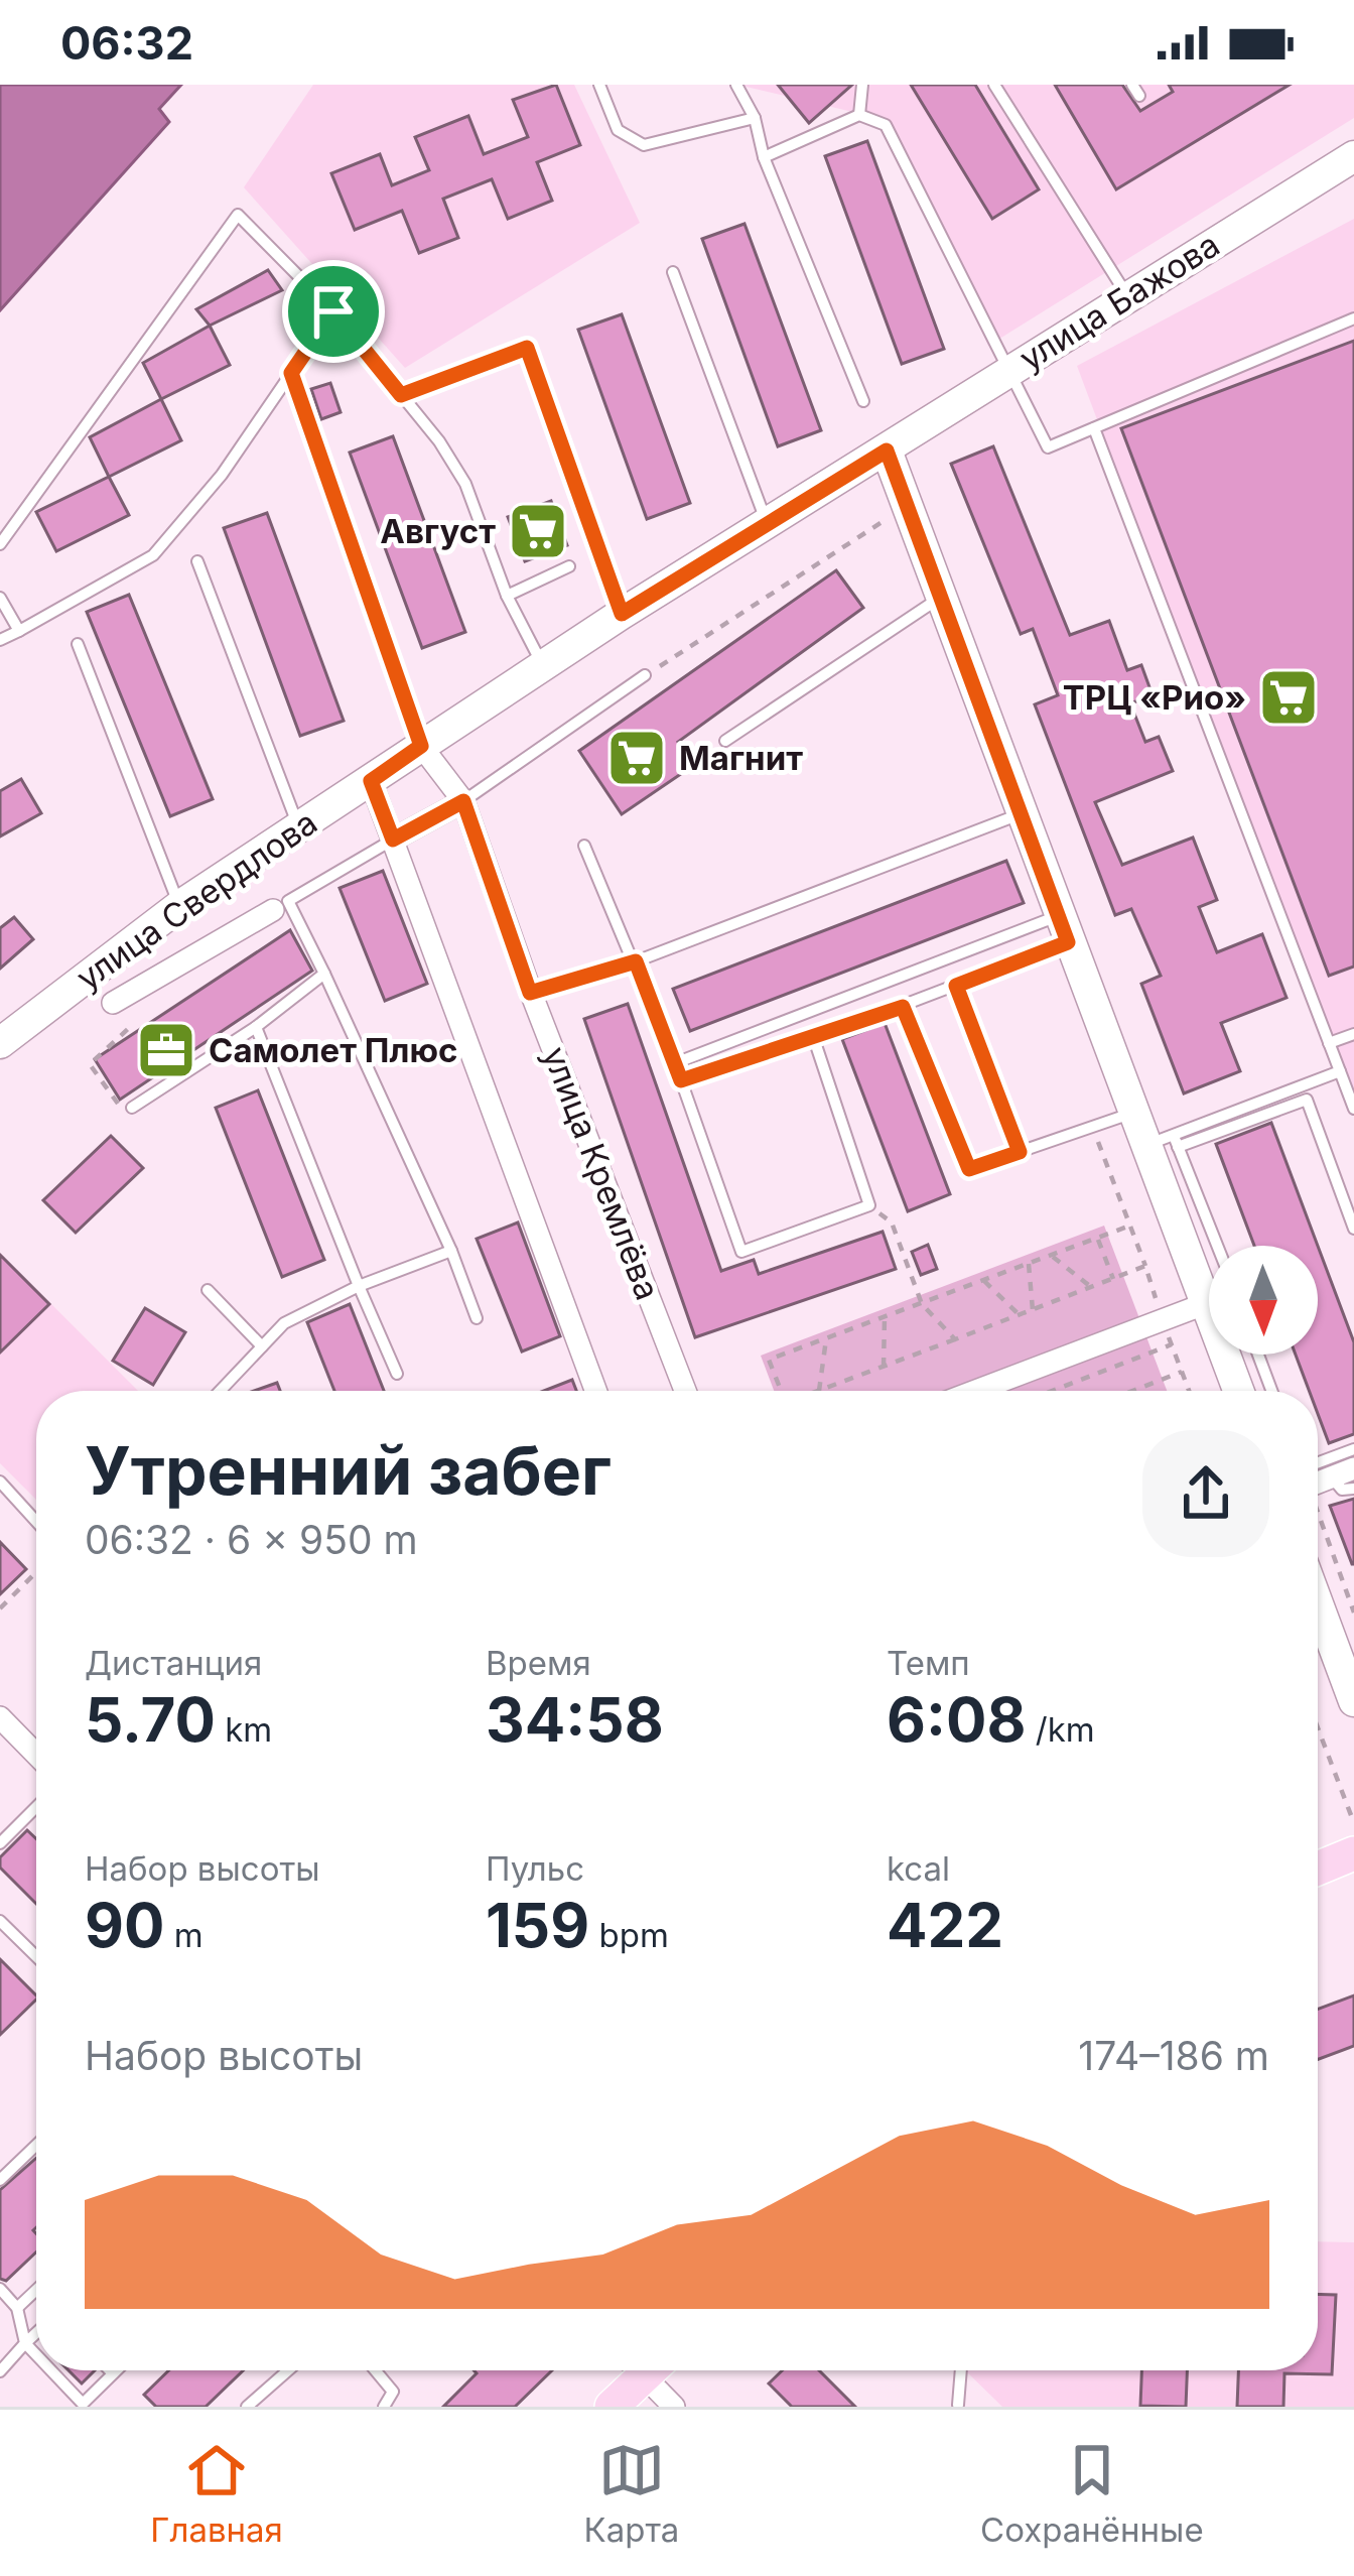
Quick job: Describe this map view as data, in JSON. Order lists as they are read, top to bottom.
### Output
{
  "streets": {
    "main road": ["улица Бажова", "улица Свердлова"],
    "street": ["улица Кремлёва"]
  },
  "crossings": [
    ["улица Бажова", "улица Свердлова"],
    ["улица Свердлова", "улица Кремлёва"]
  ],
  "places": {
    "supermarket": ["Август", "ТРЦ «Рио»", "Магнит"],
    "office": ["Самолет Плюс"]
  },
  "north": "bottom",
  "page": {
    "status": "06:32",
    "heading": ["Утренний забег", "06:32 · 6 × 950 m"],
    "stats": [
      ["Дистанция", "5.70 km"],
      ["Время", "34:58"],
      ["Темп", "6:08 /km"],
      ["Набор высоты", "90 m"],
      ["Пульс", "159 bpm"],
      ["kcal", "422"]
    ],
    "chart": ["Набор высоты", "174–186 m"],
    "tabs": ["Главная", "Карта", "Сохранённые"]
  }
}
